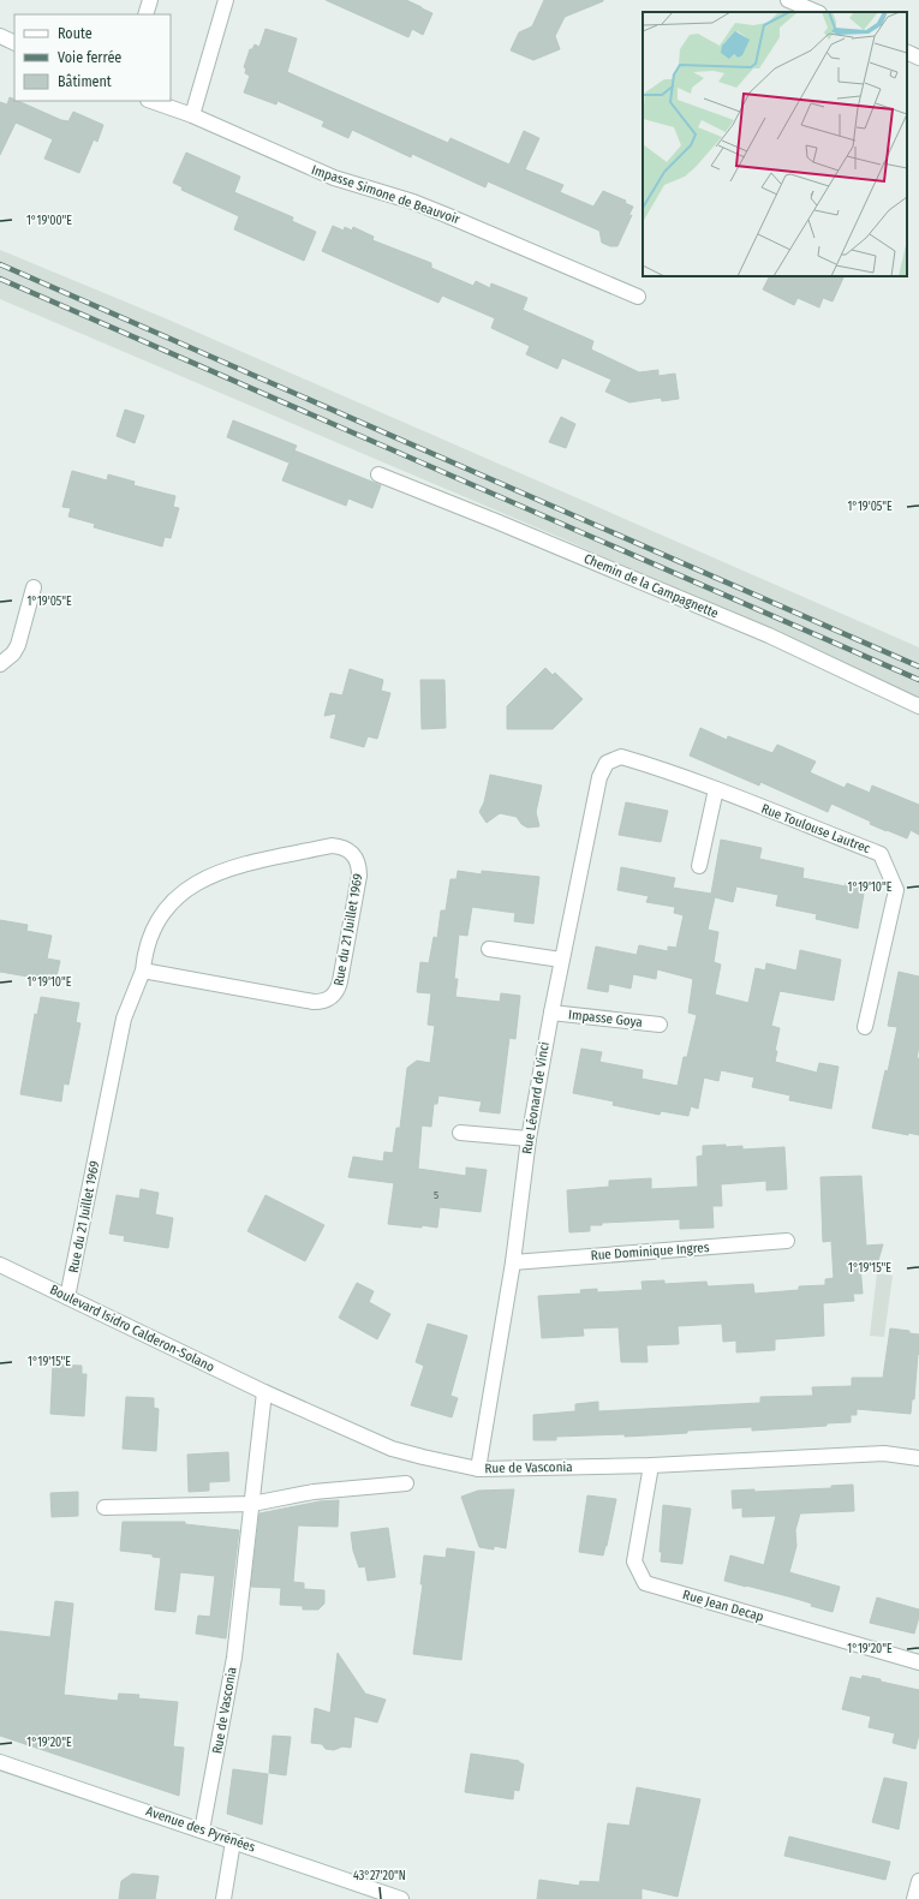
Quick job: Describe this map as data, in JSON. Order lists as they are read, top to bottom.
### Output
{
  "streets": {
    "street": [
      "Impasse Simone de Beauvoir",
      "Chemin de la Campagnette",
      "Rue Toulouse Lautrec",
      "Rue du 21 Juillet 1969",
      "Impasse Goya",
      "Rue Léonard de Vinci",
      "Rue Dominique Ingres",
      "Boulevard Isidro Calderon-Solano",
      "Rue de Vasconia",
      "Rue Jean Decap",
      "Avenue des Pyrénées"
    ]
  },
  "crossings": [
    ["Rue Toulouse Lautrec", "Rue Léonard de Vinci"],
    ["Rue du 21 Juillet 1969", "Boulevard Isidro Calderon-Solano"],
    ["Impasse Goya", "Rue Léonard de Vinci"],
    ["Rue Léonard de Vinci", "Rue Dominique Ingres"],
    ["Rue Léonard de Vinci", "Rue de Vasconia"],
    ["Boulevard Isidro Calderon-Solano", "Rue de Vasconia"],
    ["Rue de Vasconia", "Rue Jean Decap"],
    ["Rue de Vasconia", "Avenue des Pyrénées"]
  ],
  "house_numbers": ["5"],
  "legend": ["Route", "Voie ferrée", "Bâtiment"],
  "coordinates": [
    "1°19'00\"E",
    "1°19'05\"E",
    "1°19'10\"E",
    "1°19'15\"E",
    "1°19'20\"E",
    "43°27'20\"N"
  ]
}
